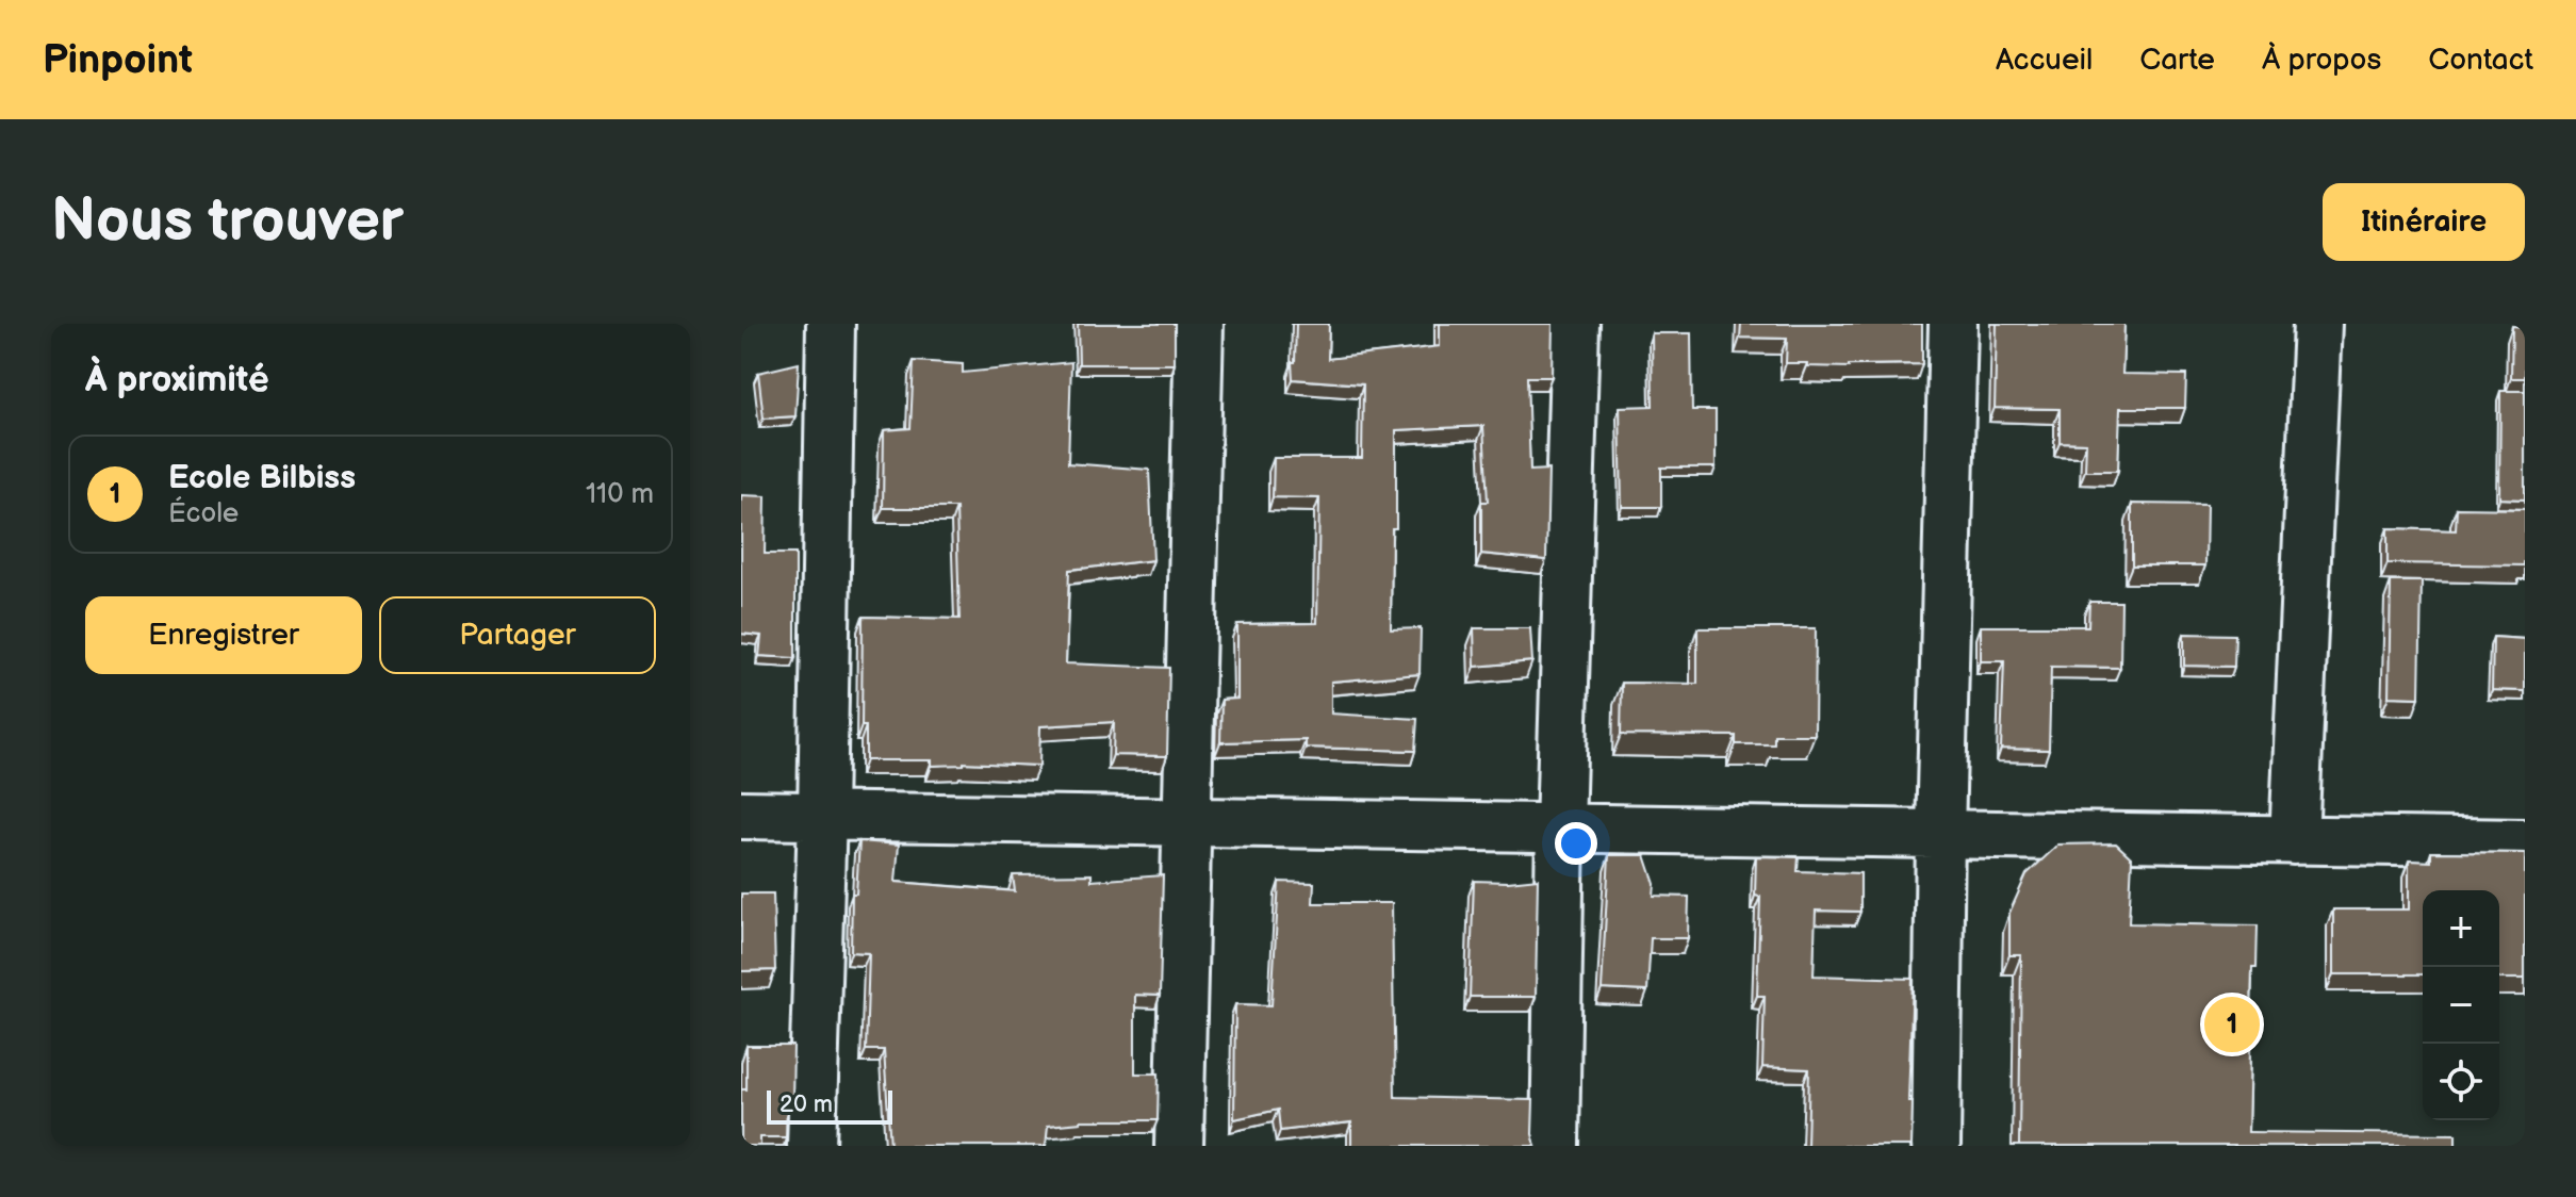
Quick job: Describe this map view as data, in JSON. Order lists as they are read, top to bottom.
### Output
{
  "scale_bar": "20 m",
  "page": {
    "header": "Pinpoint",
    "nav": [
      "Accueil",
      "Carte",
      "À propos",
      "Contact"
    ],
    "buttons": [
      "Itinéraire",
      ["Enregistrer", "Partager"]
    ],
    "title": "Nous trouver",
    "heading": "À proximité",
    "list": [
      {
        "mark": "1",
        "name": "Ecole Bilbiss",
        "note": "École",
        "value": "110 m"
      }
    ],
    "map_buttons": ["+", "−"],
    "pins": "1",
    "scale": "20 m"
  }
}
